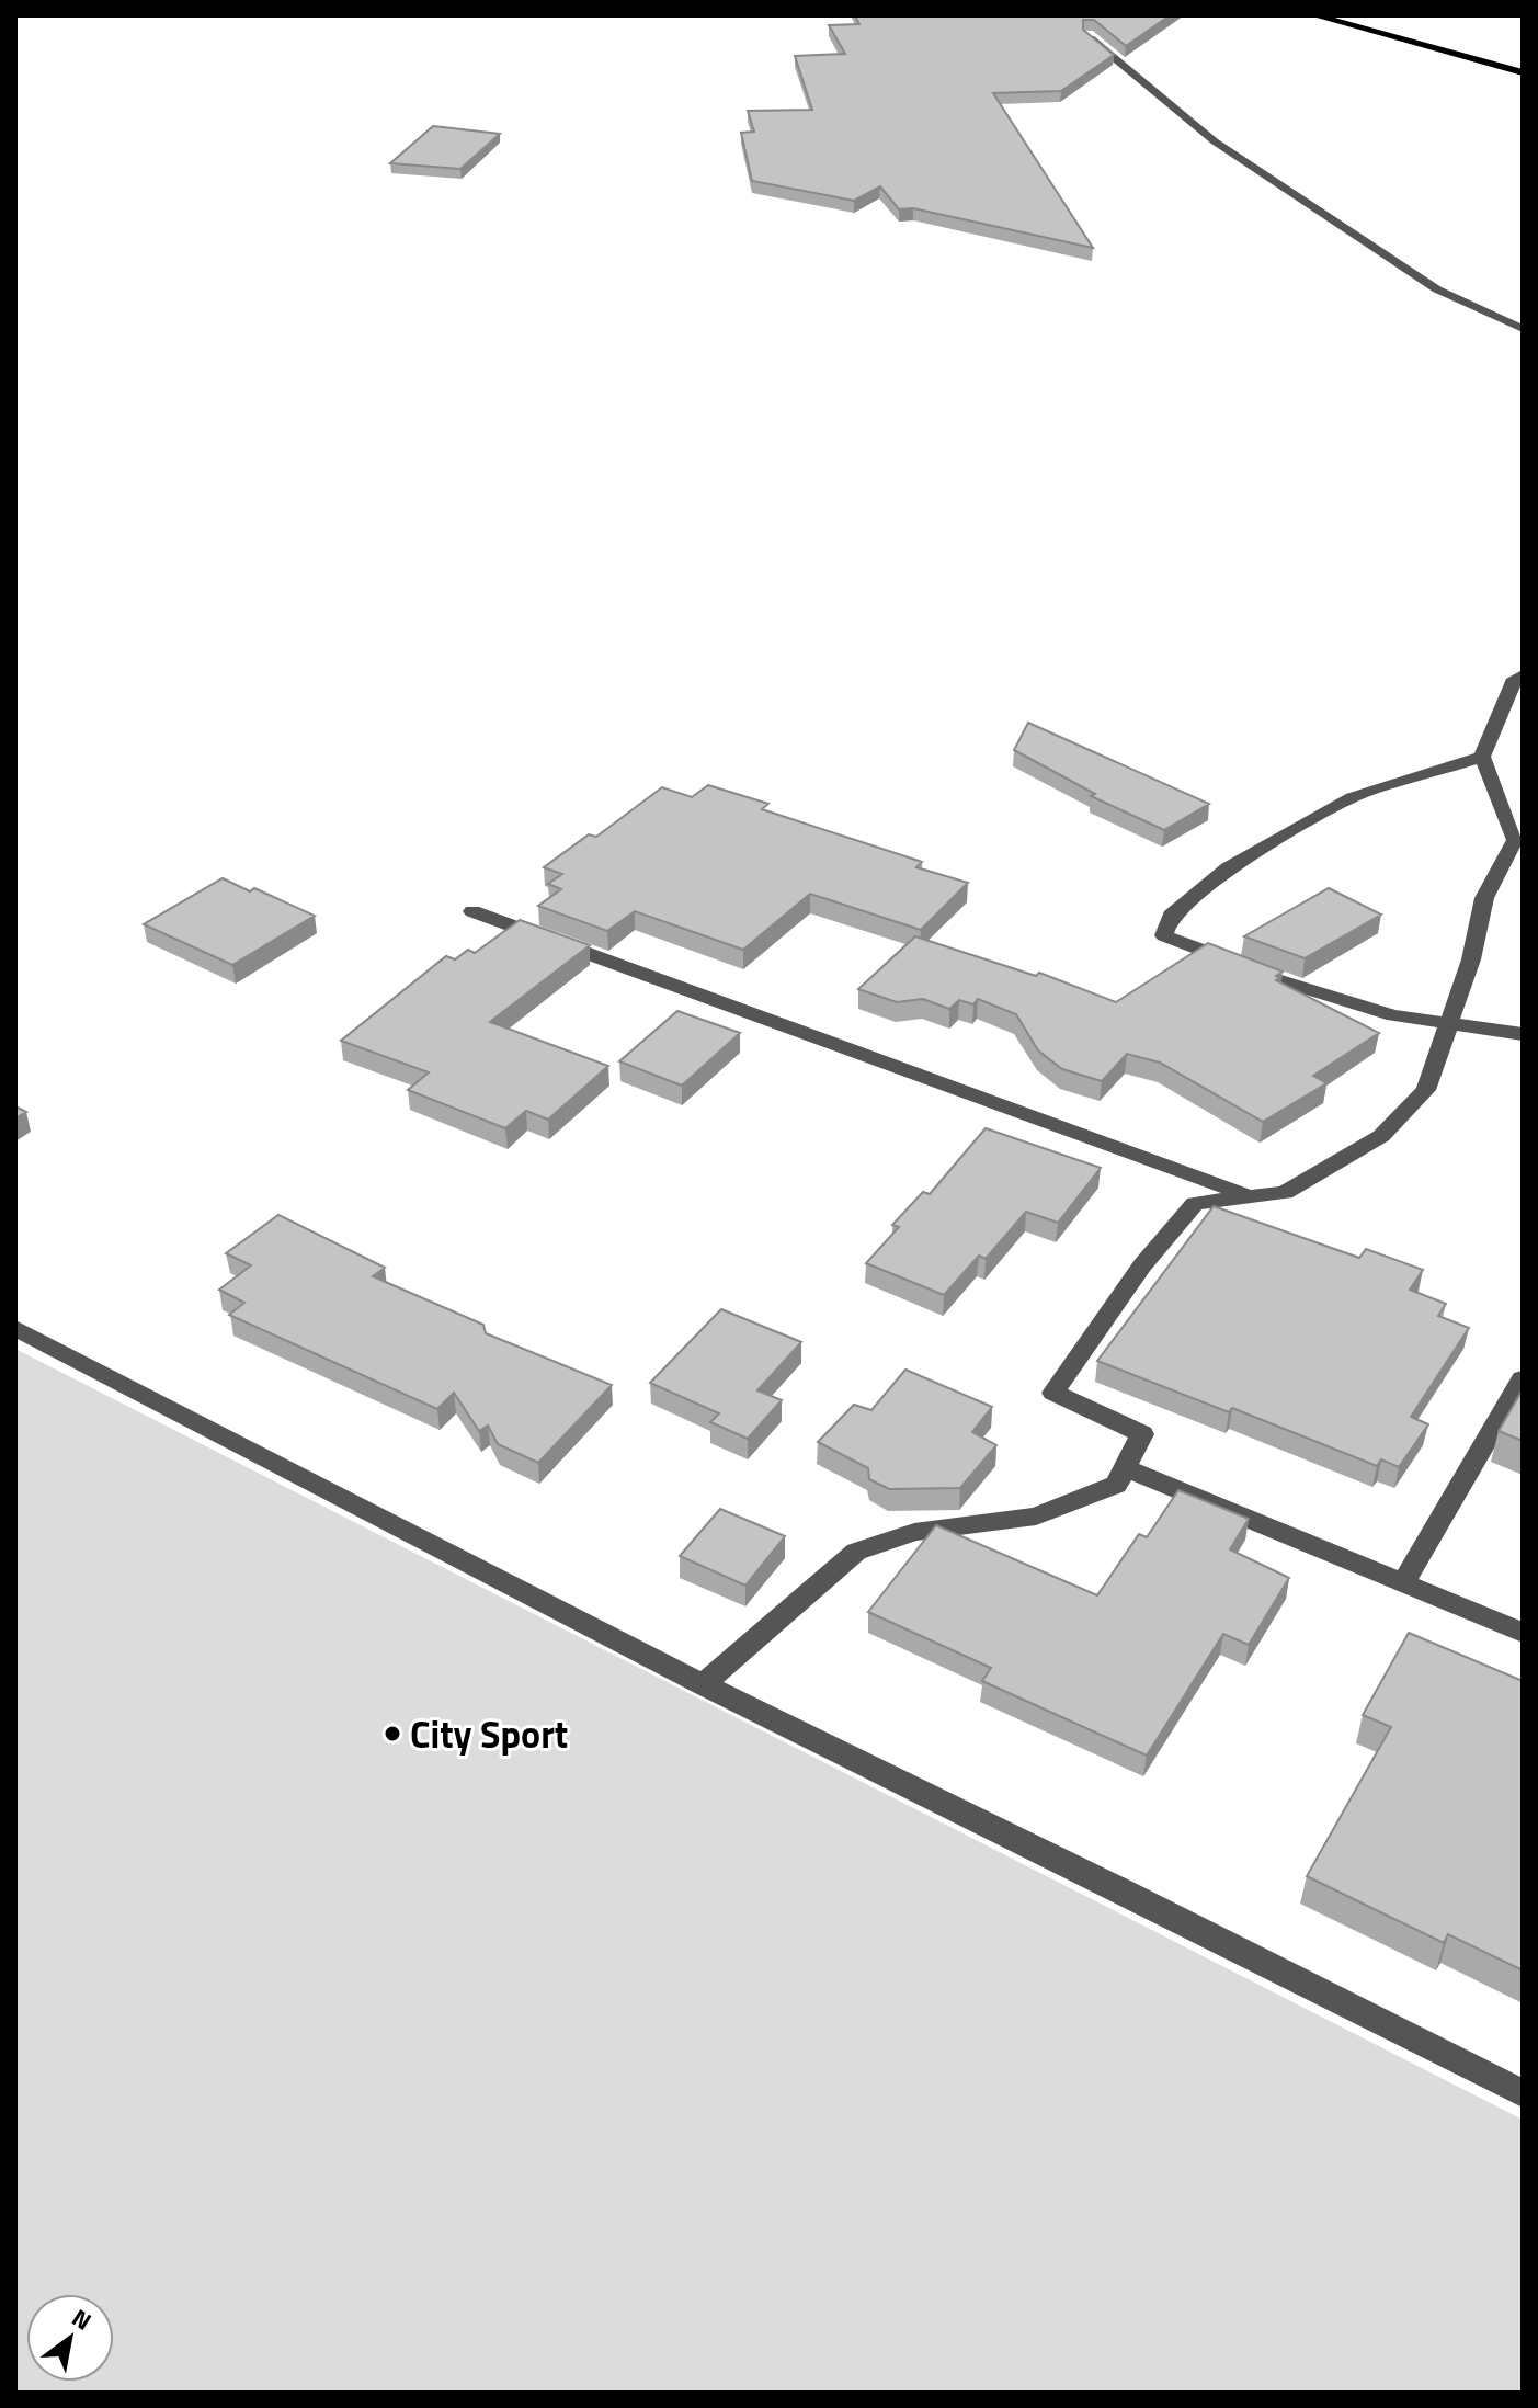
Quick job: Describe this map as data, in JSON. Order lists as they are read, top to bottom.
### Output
{
  "places": ["City Sport"],
  "north": "top right"
}
